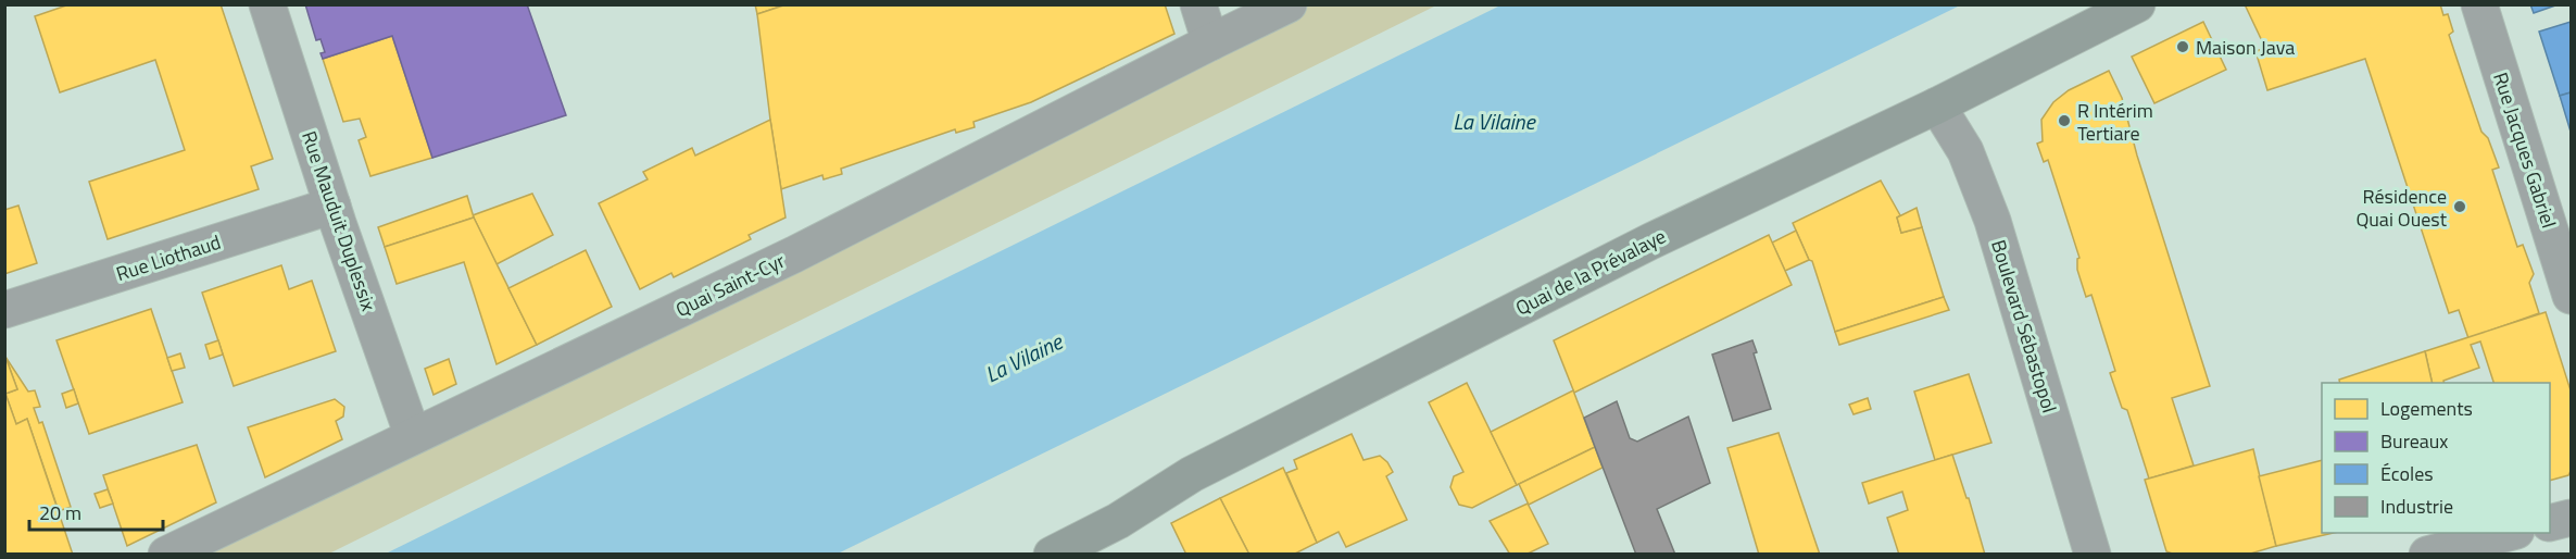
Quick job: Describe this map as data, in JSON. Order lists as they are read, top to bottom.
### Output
{
  "streets": {
    "main road": ["Quai de la Prévalaye"],
    "street": [
      "Rue Jacques Gabriel",
      "Rue Mauduit Duplessix",
      "Rue Liothaud",
      "Quai Saint-Cyr",
      "Boulevard Sébastopol"
    ]
  },
  "crossings": [
    ["Rue Mauduit Duplessix", "Rue Liothaud"],
    ["Rue Mauduit Duplessix", "Quai Saint-Cyr"],
    ["Quai de la Prévalaye", "Boulevard Sébastopol"]
  ],
  "water": ["La Vilaine"],
  "places": ["Maison Java", "R Intérim Tertiare", "Résidence Quai Ouest"],
  "legend": [
    "Logements",
    "Bureaux",
    "Écoles",
    "Industrie"
  ],
  "scale_bar": "20 m"
}
